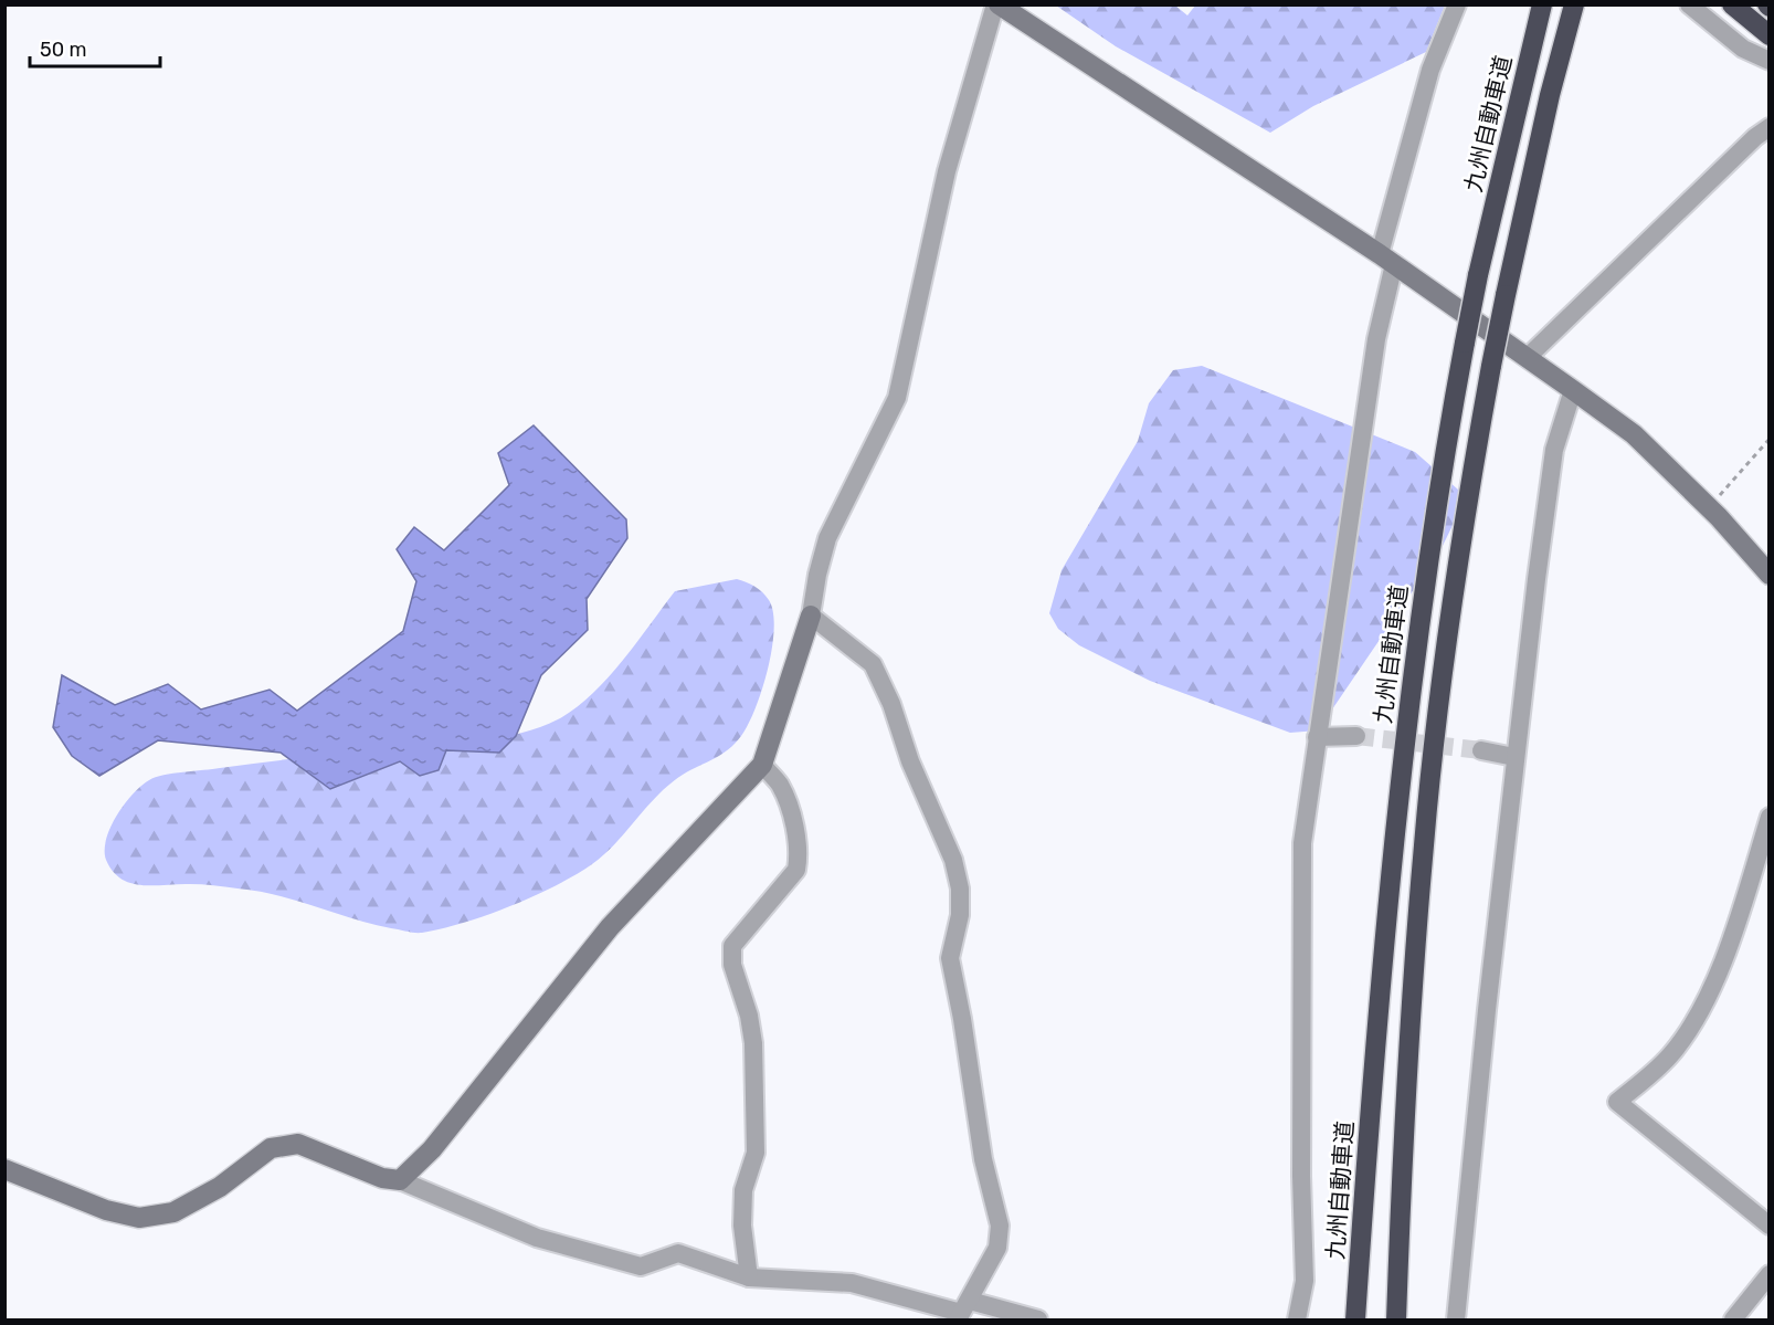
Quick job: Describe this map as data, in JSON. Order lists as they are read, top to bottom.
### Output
{
  "streets": {
    "highway": ["九州自動車道"]
  },
  "scale_bar": "50 m"
}
